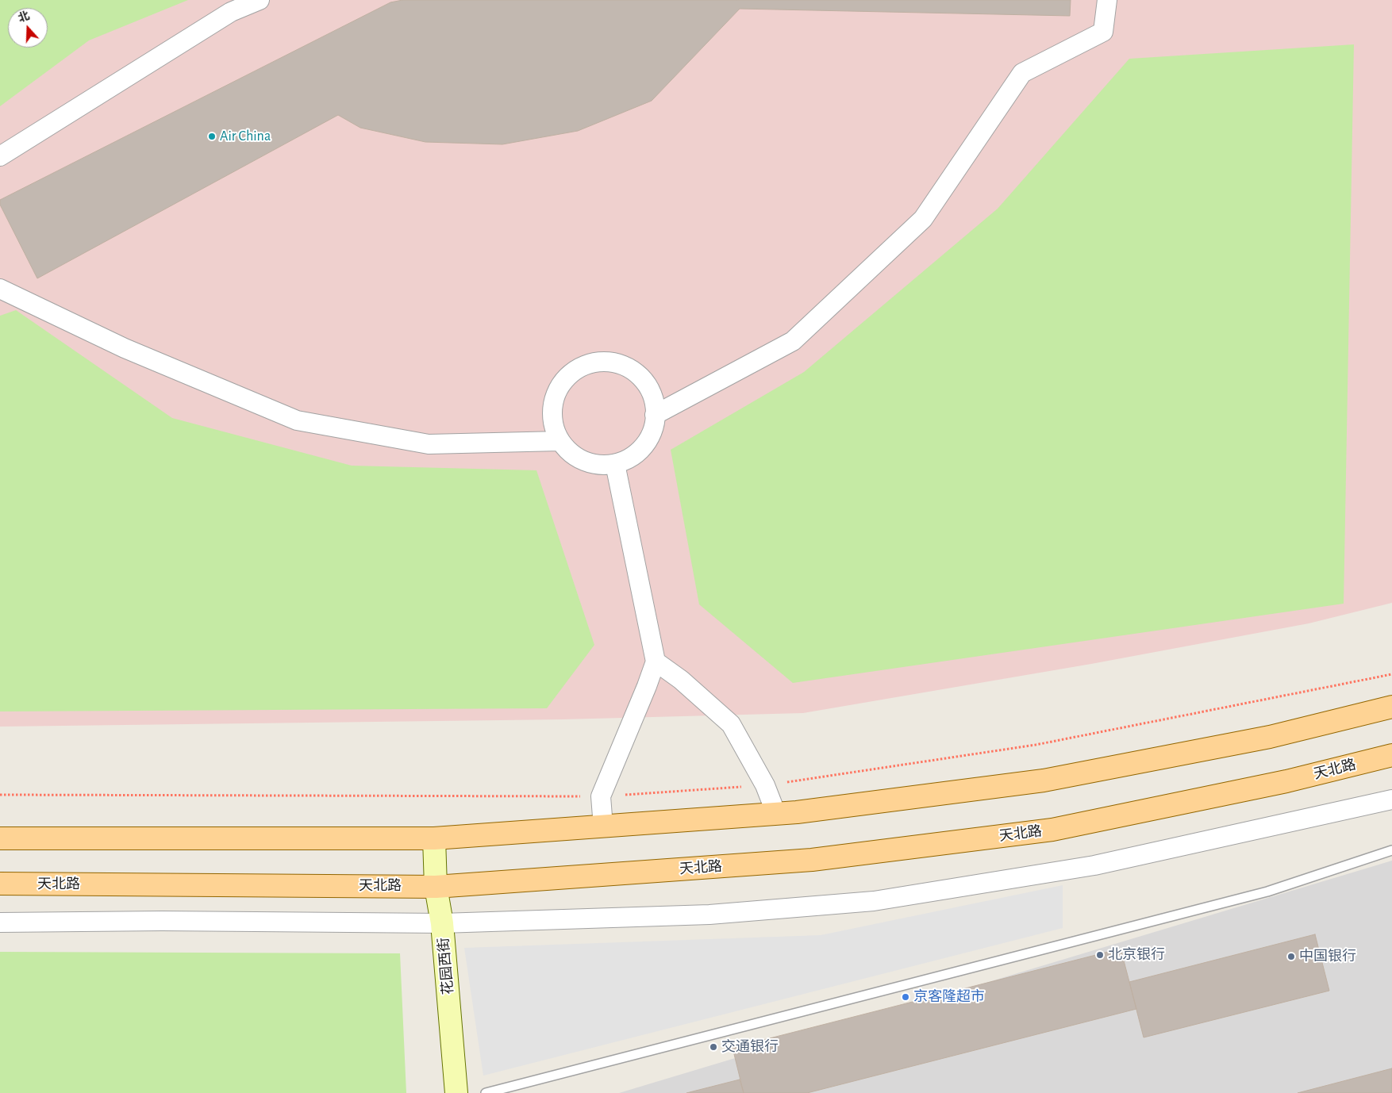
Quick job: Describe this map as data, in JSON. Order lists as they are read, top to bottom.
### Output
{
  "streets": {
    "main road": ["天北路"],
    "street": ["花园西街"]
  },
  "crossings": [
    ["天北路", "花园西街"]
  ],
  "places": [
    "Air China",
    "北京银行",
    "中国银行",
    "京客隆超市",
    "交通银行"
  ],
  "north": "top"
}
